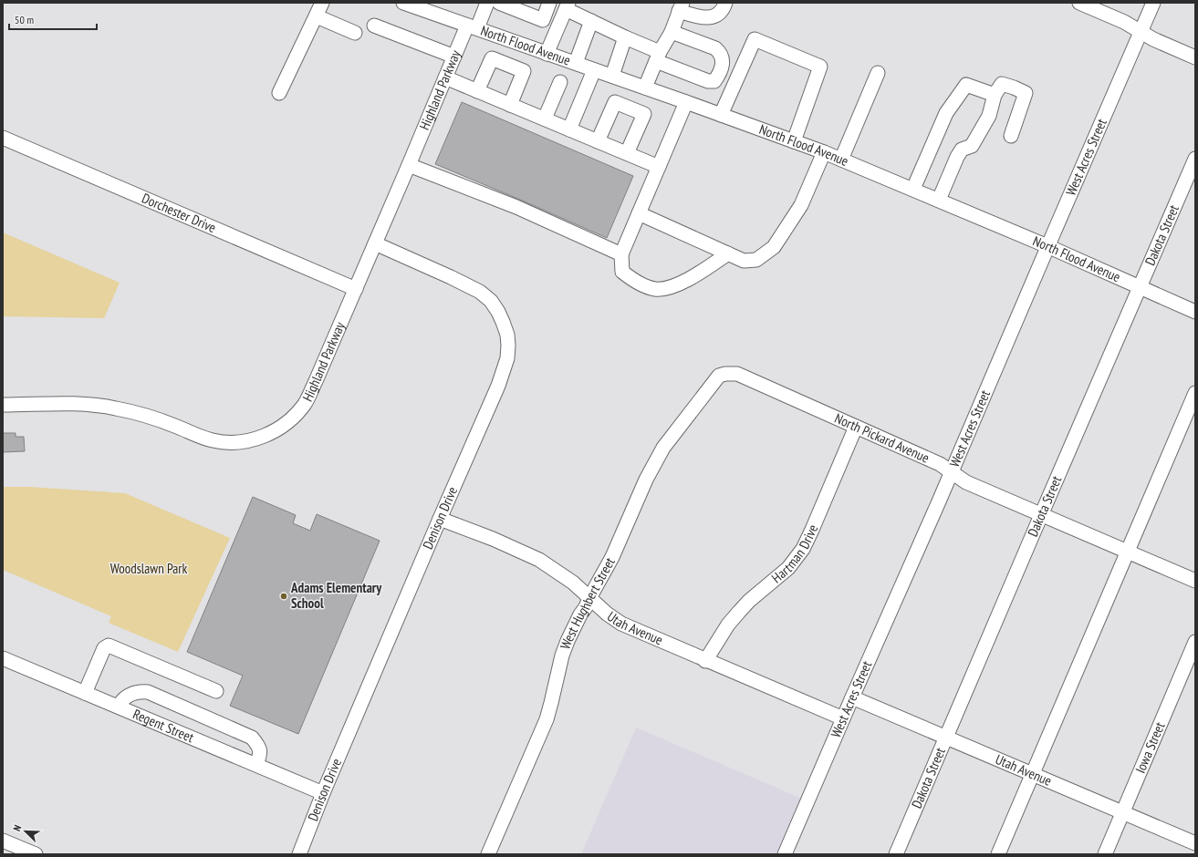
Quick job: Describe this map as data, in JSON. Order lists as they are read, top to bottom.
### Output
{
  "streets": {
    "street": [
      "North Flood Avenue",
      "Highland Parkway",
      "West Acres Street",
      "Dorchester Drive",
      "Dakota Street",
      "North Pickard Avenue",
      "Denison Drive",
      "Hartman Drive",
      "West Hughbert Street",
      "Utah Avenue",
      "Regent Street",
      "Iowa Street"
    ]
  },
  "crossings": [
    ["North Flood Avenue", "Highland Parkway"],
    ["North Flood Avenue", "West Acres Street"],
    ["North Flood Avenue", "Dakota Street"],
    ["Highland Parkway", "Dorchester Drive"],
    ["Highland Parkway", "Denison Drive"],
    ["West Acres Street", "North Pickard Avenue"],
    ["West Acres Street", "Utah Avenue"],
    ["Dakota Street", "North Pickard Avenue"],
    ["Dakota Street", "Utah Avenue"],
    ["North Pickard Avenue", "Hartman Drive"],
    ["North Pickard Avenue", "West Hughbert Street"],
    ["Denison Drive", "Utah Avenue"],
    ["Denison Drive", "Regent Street"],
    ["Hartman Drive", "Utah Avenue"],
    ["West Hughbert Street", "Utah Avenue"],
    ["Utah Avenue", "Iowa Street"]
  ],
  "parks": ["Woodslawn Park"],
  "places": ["Adams Elementary School"],
  "scale_bar": "50 m",
  "north": "top left"
}
